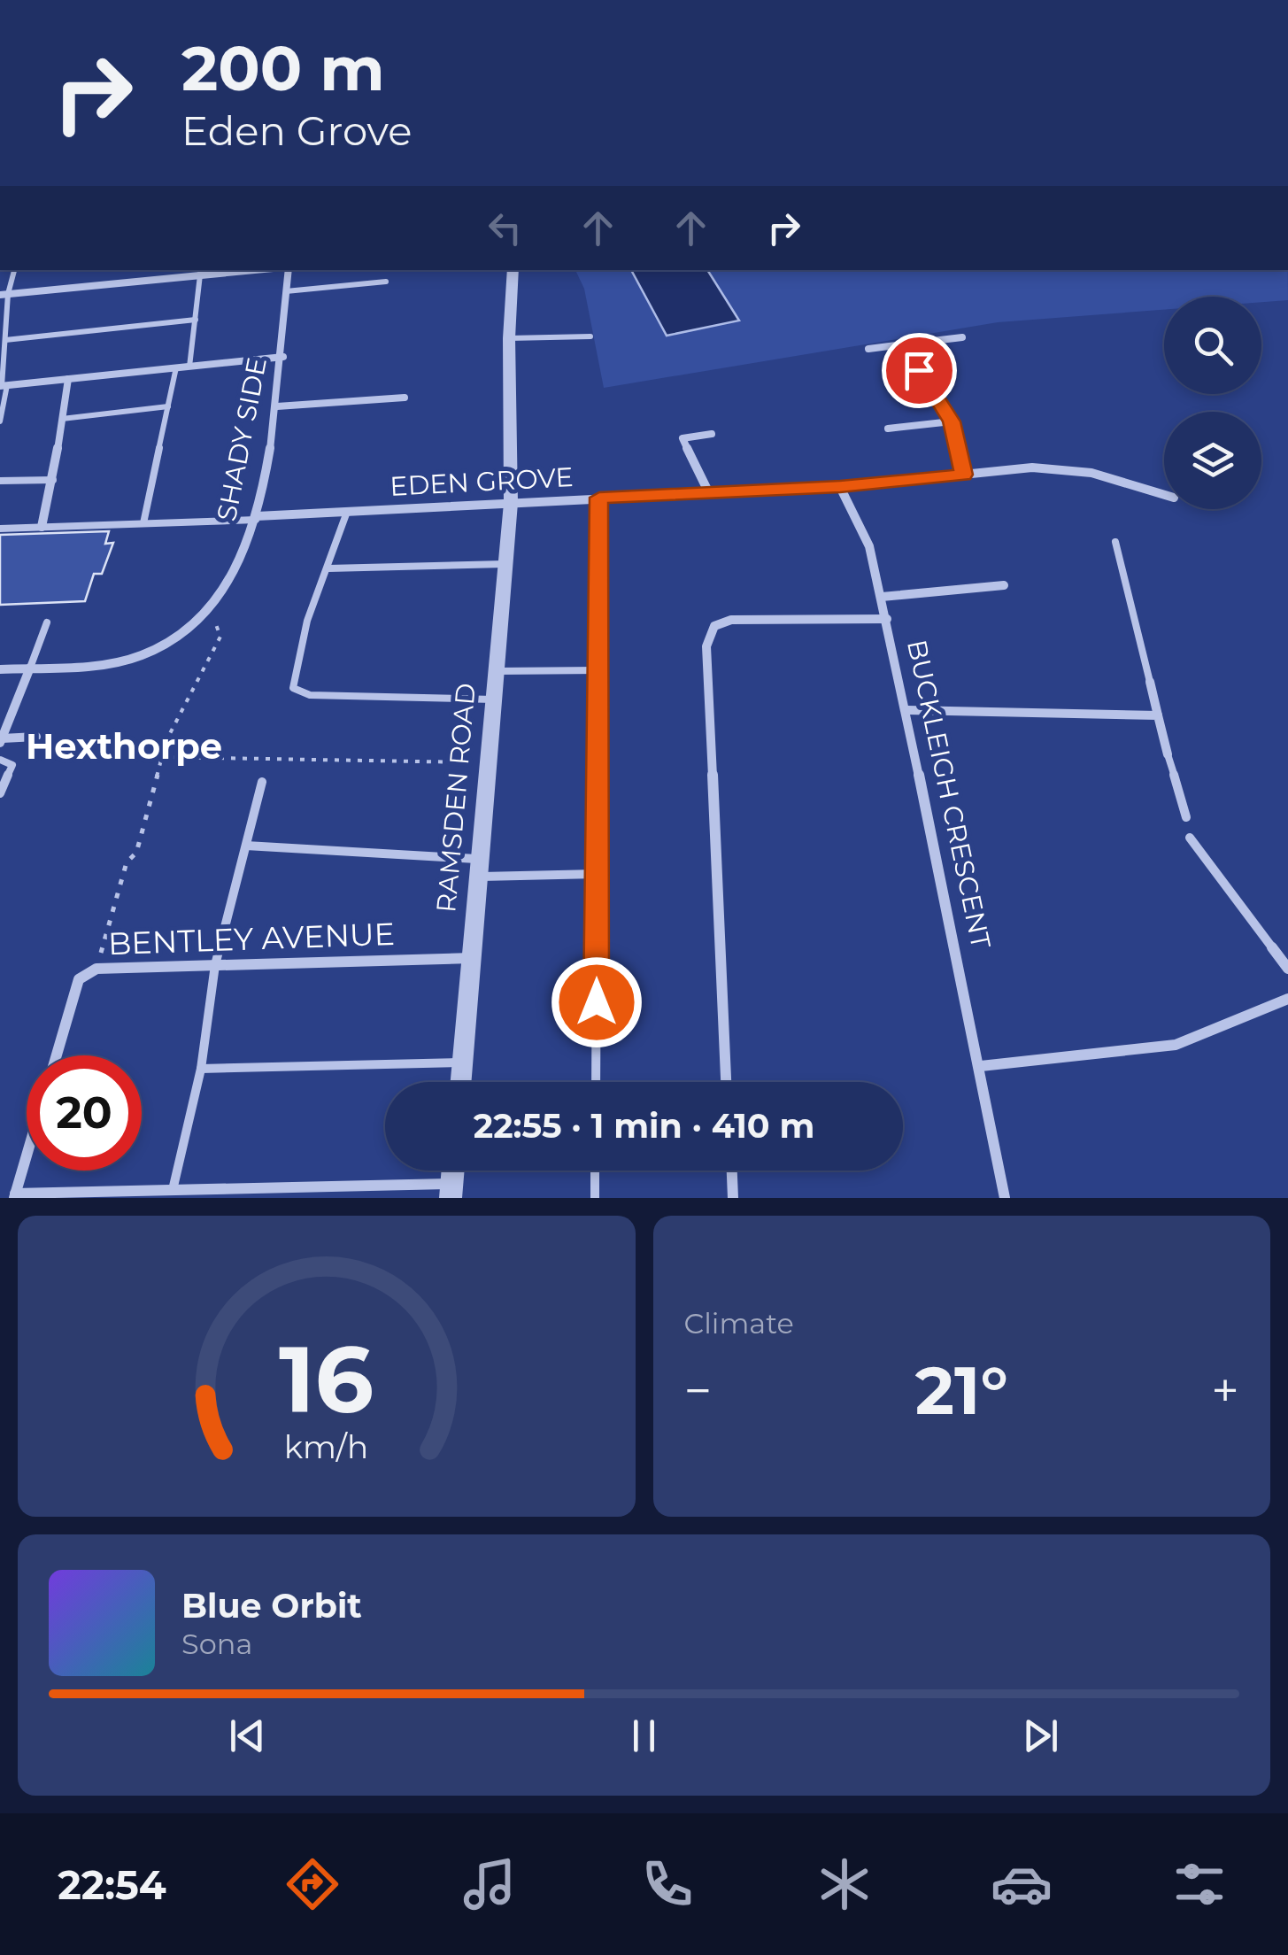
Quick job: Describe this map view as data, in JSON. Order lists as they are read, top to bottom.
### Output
{
  "streets": {
    "street": [
      "SHADY SIDE",
      "EDEN GROVE",
      "BUCKLEIGH CRESCENT",
      "RAMSDEN ROAD",
      "BENTLEY AVENUE"
    ]
  },
  "crossings": [
    ["SHADY SIDE", "EDEN GROVE"],
    ["EDEN GROVE", "RAMSDEN ROAD"],
    ["RAMSDEN ROAD", "BENTLEY AVENUE"]
  ],
  "districts": ["Hexthorpe"],
  "page": {
    "turn": ["200 m", "Eden Grove"],
    "limit": "20",
    "trip": "22:55 · 1 min · 410 m",
    "tile": "Climate",
    "heat": ["−", "21°", "+"],
    "song": ["Blue Orbit", "Sona"],
    "tabs": "22:54",
    "gauge": ["16", "km/h"]
  }
}
